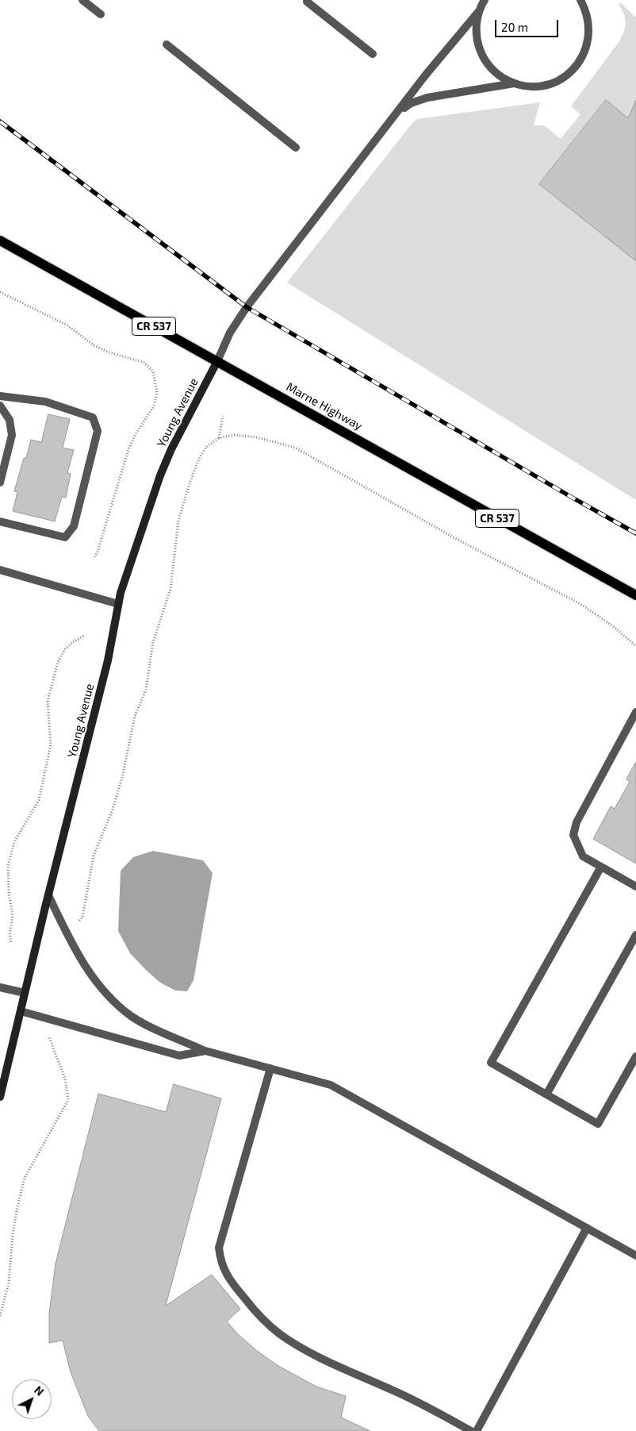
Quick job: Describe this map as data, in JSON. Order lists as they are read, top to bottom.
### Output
{
  "streets": {
    "main road": ["CR 537", "Marne Highway"],
    "street": ["Young Avenue"]
  },
  "crossings": [
    ["Marne Highway", "Young Avenue"]
  ],
  "scale_bar": "20 m",
  "north": "top right"
}
